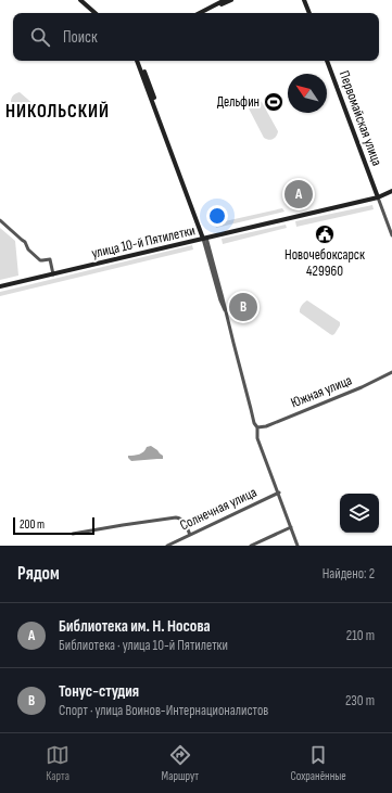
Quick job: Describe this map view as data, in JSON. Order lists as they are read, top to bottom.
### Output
{
  "streets": {
    "main road": ["Первомайская улица", "улица 10-й Пятилетки"],
    "street": ["Южная улица", "Солнечная улица"]
  },
  "crossings": [
    ["Первомайская улица", "улица 10-й Пятилетки"]
  ],
  "districts": ["НИКОЛЬСКИЙ"],
  "places": {
    "sports": ["Дельфин"],
    "public building": ["Новочебоксарск 429960"]
  },
  "scale_bar": "200 m",
  "north": "top left",
  "page": {
    "search": "Поиск",
    "pins": ["A", "B"],
    "scale": "200 m",
    "heading": ["Рядом", "Найдено: 2"],
    "list": [
      {
        "mark": "A",
        "name": "Библиотека им. Н. Носова",
        "note": "Библиотека · улица 10-й Пятилетки",
        "value": "210 m"
      },
      {
        "mark": "B",
        "name": "Тонус-студия",
        "note": "Спорт · улица Воинов-Интернационалистов",
        "value": "230 m"
      }
    ],
    "nav": ["Карта", "Маршрут", "Сохранённые"]
  }
}
